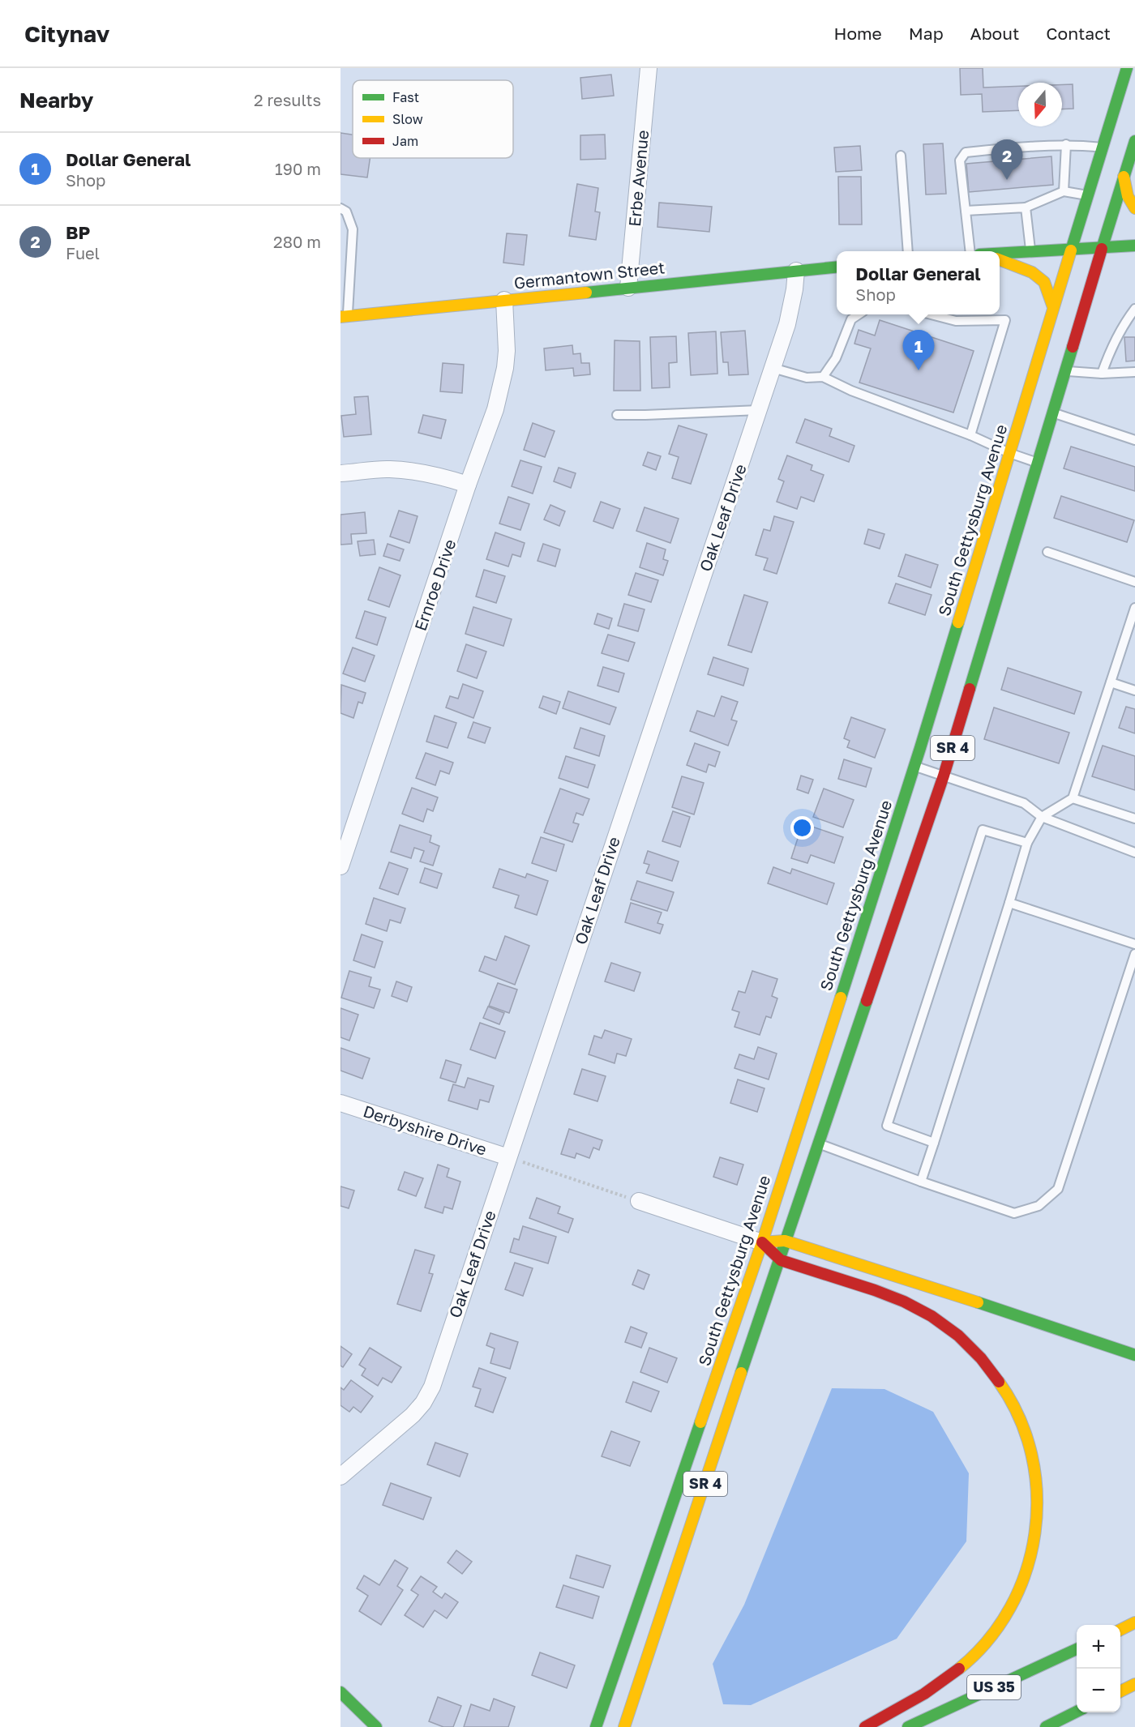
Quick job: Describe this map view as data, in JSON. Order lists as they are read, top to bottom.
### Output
{
  "streets": {
    "main road": [
      "Germantown Street",
      "South Gettysburg Avenue",
      "SR 4",
      "US 35"
    ],
    "street": [
      "Erbe Avenue",
      "Oak Leaf Drive",
      "Ernroe Drive",
      "Derbyshire Drive"
    ]
  },
  "crossings": [
    ["Erbe Avenue", "Germantown Street"],
    ["Germantown Street", "Oak Leaf Drive"],
    ["Germantown Street", "Ernroe Drive"],
    ["Oak Leaf Drive", "Derbyshire Drive"]
  ],
  "legend": ["Fast", "Slow", "Jam"],
  "north": "bottom",
  "page": {
    "header": "Citynav",
    "nav": [
      "Home",
      "Map",
      "About",
      "Contact"
    ],
    "heading": ["Nearby", "2 results"],
    "list": [
      {
        "mark": "1",
        "name": "Dollar General",
        "note": "Shop",
        "value": "190 m"
      },
      {
        "mark": "2",
        "name": "BP",
        "note": "Fuel",
        "value": "280 m"
      }
    ],
    "pins": ["2", "1"],
    "popup": ["Dollar General", "Shop"],
    "map_buttons": ["+", "−"]
  }
}
